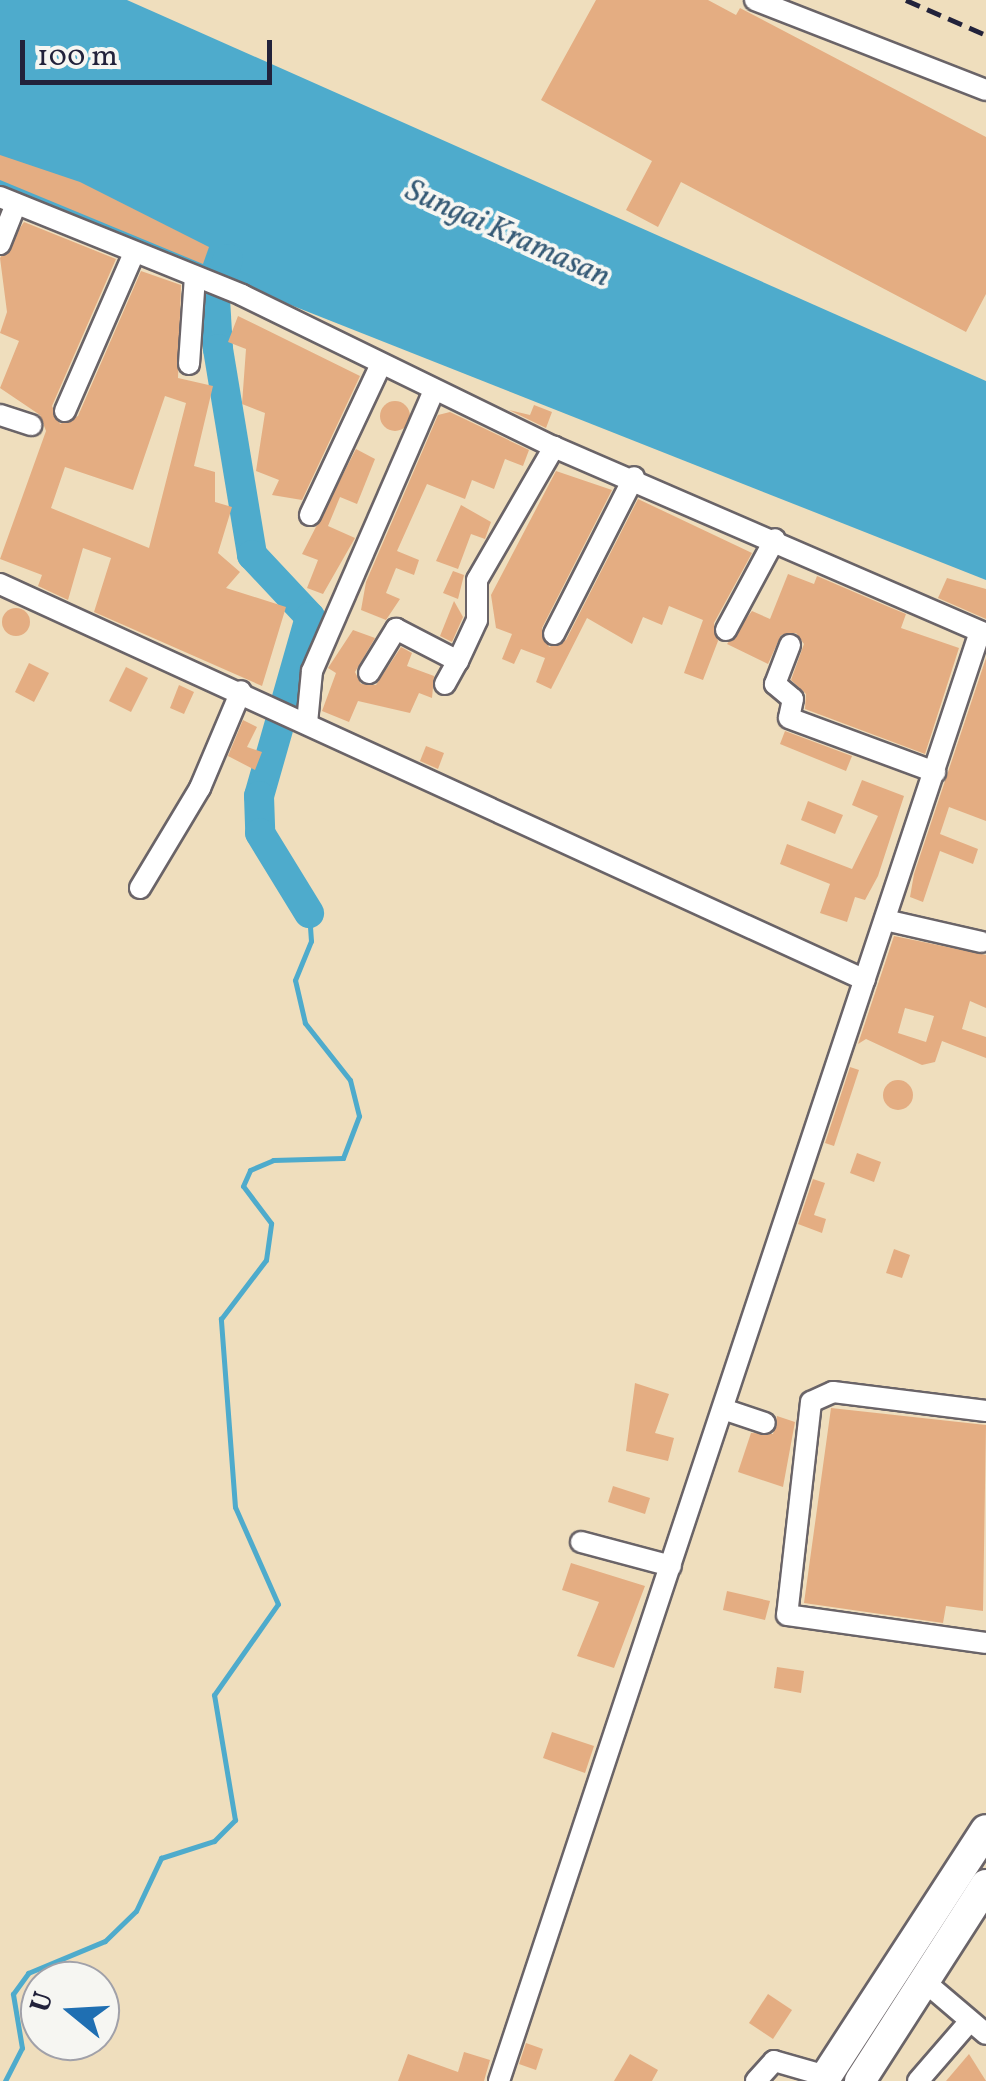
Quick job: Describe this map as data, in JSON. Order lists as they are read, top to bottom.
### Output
{
  "water": ["Sungai Kramasan"],
  "scale_bar": "100 m",
  "north": "left"
}
